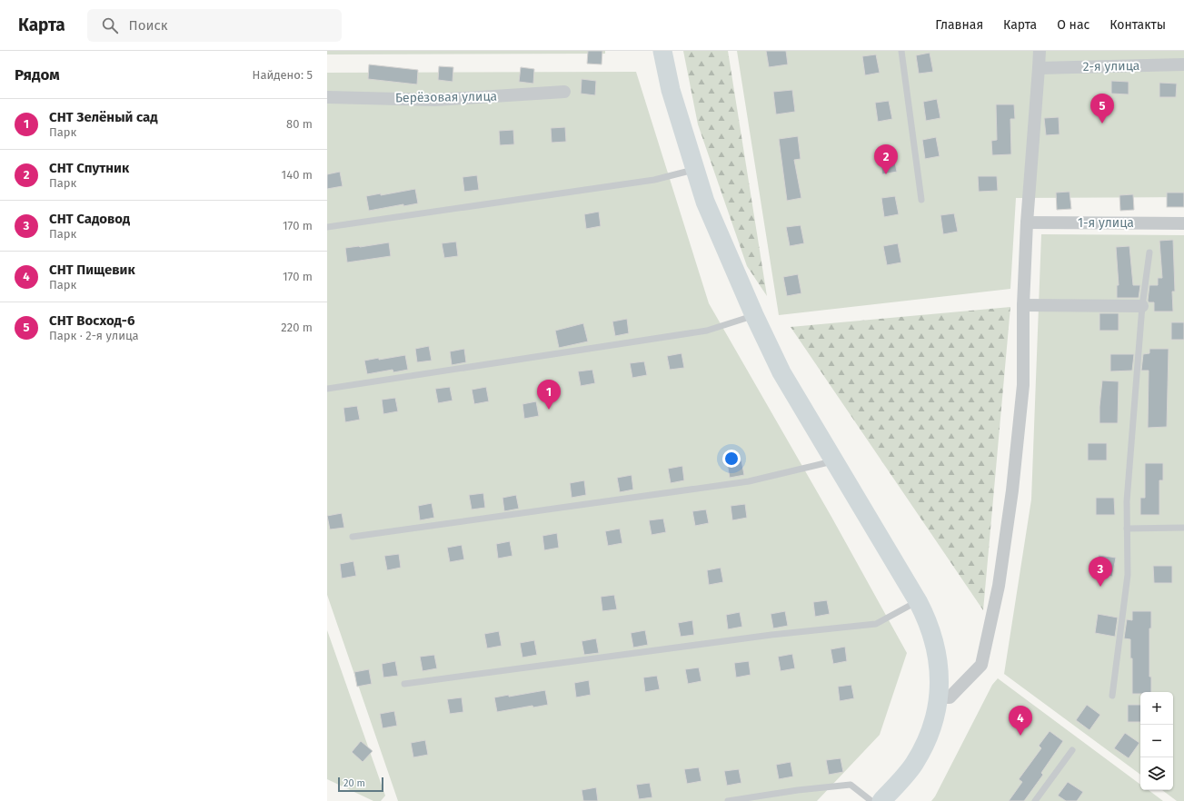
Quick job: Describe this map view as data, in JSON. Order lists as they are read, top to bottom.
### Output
{
  "streets": {
    "street": ["2-я улица", "Берёзовая улица", "1-я улица"]
  },
  "scale_bar": "20 m",
  "page": {
    "header": "Карта",
    "search": "Поиск",
    "nav": [
      "Главная",
      "Карта",
      "О нас",
      "Контакты"
    ],
    "heading": ["Рядом", "Найдено: 5"],
    "pins": [
      "5",
      "2",
      "1",
      "3",
      "4"
    ],
    "list": [
      {
        "mark": "1",
        "name": "СНТ Зелёный сад",
        "note": "Парк",
        "value": "80 m"
      },
      {
        "mark": "2",
        "name": "СНТ Спутник",
        "note": "Парк",
        "value": "140 m"
      },
      {
        "mark": "3",
        "name": "СНТ Садовод",
        "note": "Парк",
        "value": "170 m"
      },
      {
        "mark": "4",
        "name": "СНТ Пищевик",
        "note": "Парк",
        "value": "170 m"
      },
      {
        "mark": "5",
        "name": "СНТ Восход-6",
        "note": "Парк · 2-я улица",
        "value": "220 m"
      }
    ],
    "map_buttons": ["+", "−"],
    "scale": "20 m"
  }
}
